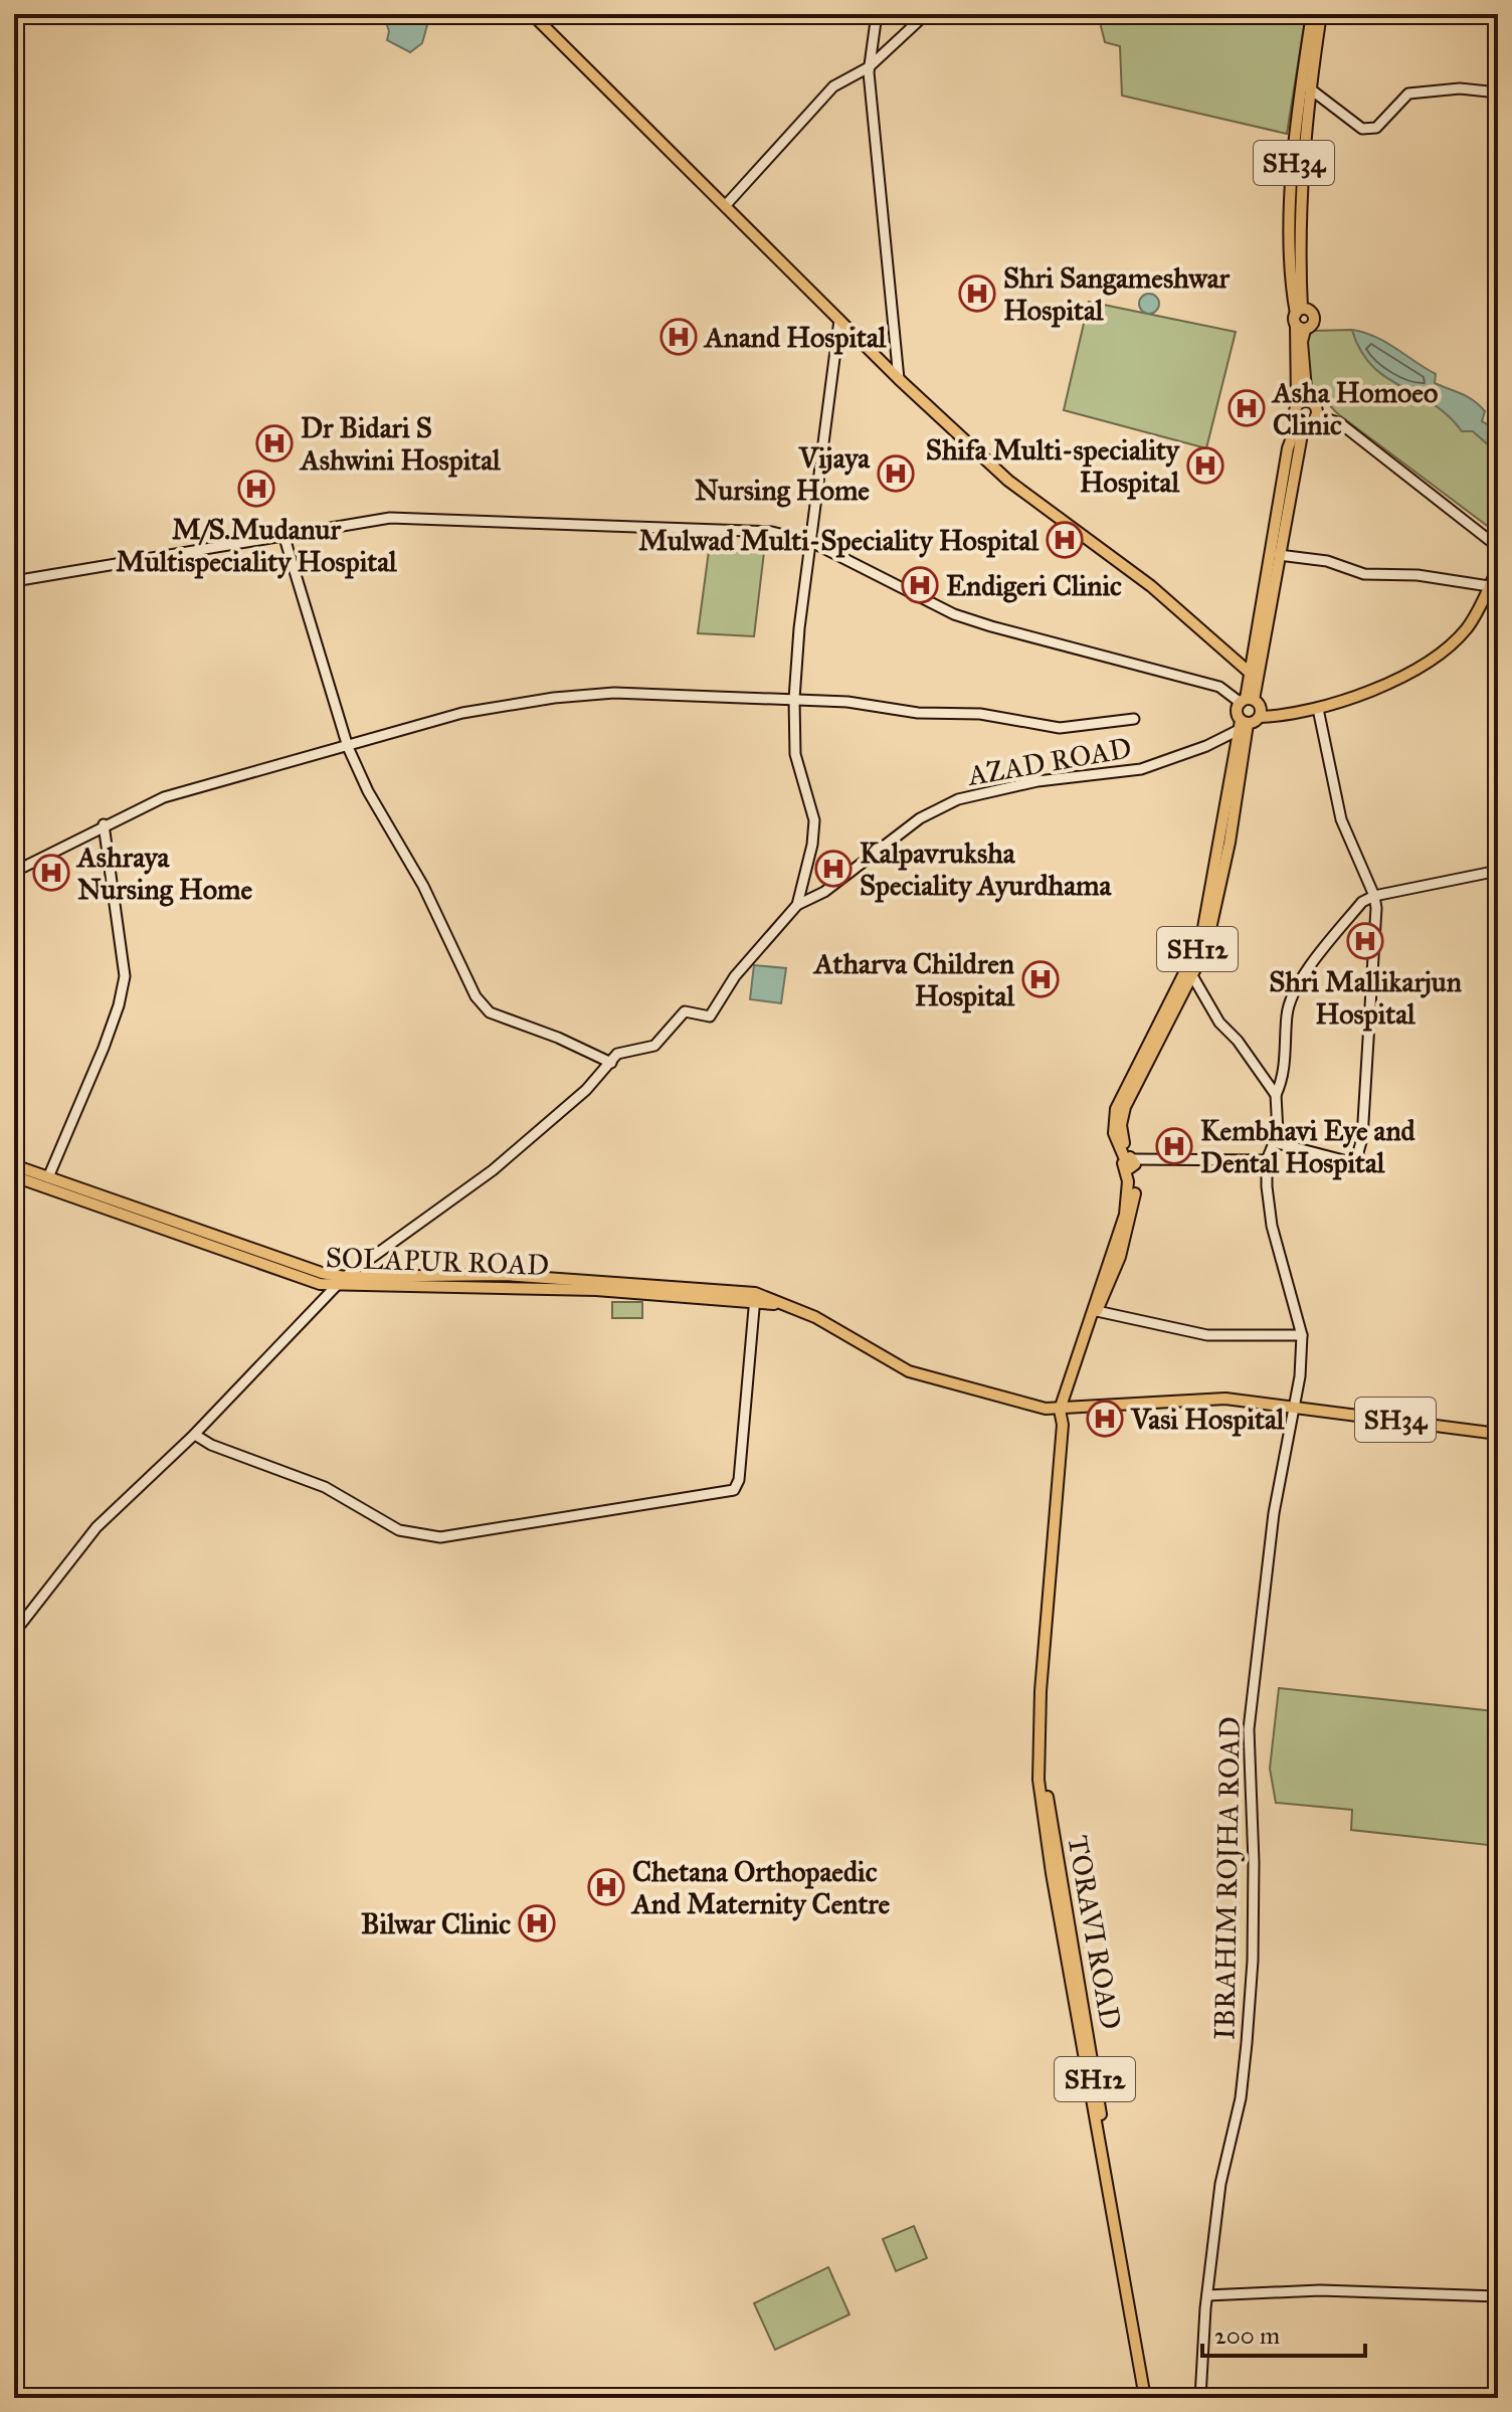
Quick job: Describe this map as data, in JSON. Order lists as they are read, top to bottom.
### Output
{
  "streets": {
    "main road": [
      "SH34",
      "SH12",
      "SOLAPUR ROAD",
      "TORAVI ROAD"
    ],
    "street": ["AZAD ROAD", "IBRAHIM ROJHA ROAD"]
  },
  "crossings": [
    ["SH34", "AZAD ROAD"],
    ["SH34", "SH12"],
    ["SH34", "SOLAPUR ROAD"],
    ["SH34", "IBRAHIM ROJHA ROAD"],
    ["SH34", "TORAVI ROAD"],
    ["AZAD ROAD", "SH12"],
    ["SH12", "SOLAPUR ROAD"],
    ["SH12", "TORAVI ROAD"],
    ["SOLAPUR ROAD", "TORAVI ROAD"]
  ],
  "places": {
    "hospital": [
      "Shri Sangameshwar Hospital",
      "Anand Hospital",
      "Asha Homoeo Clinic",
      "Dr Bidari S Ashwini Hospital",
      "Shifa Multi-speciality Hospital",
      "Vijaya Nursing Home",
      "M/S.Mudanur Multispeciality Hospital",
      "Mulwad Multi-Speciality Hospital",
      "Endigeri Clinic",
      "Kalpavruksha Speciality Ayurdhama",
      "Ashraya Nursing Home",
      "Shri Mallikarjun Hospital",
      "Atharva Children Hospital",
      "Kembhavi Eye and Dental Hospital",
      "Vasi Hospital",
      "Chetana Orthopaedic And Maternity Centre",
      "Bilwar Clinic"
    ]
  },
  "scale_bar": "200 m"
}
